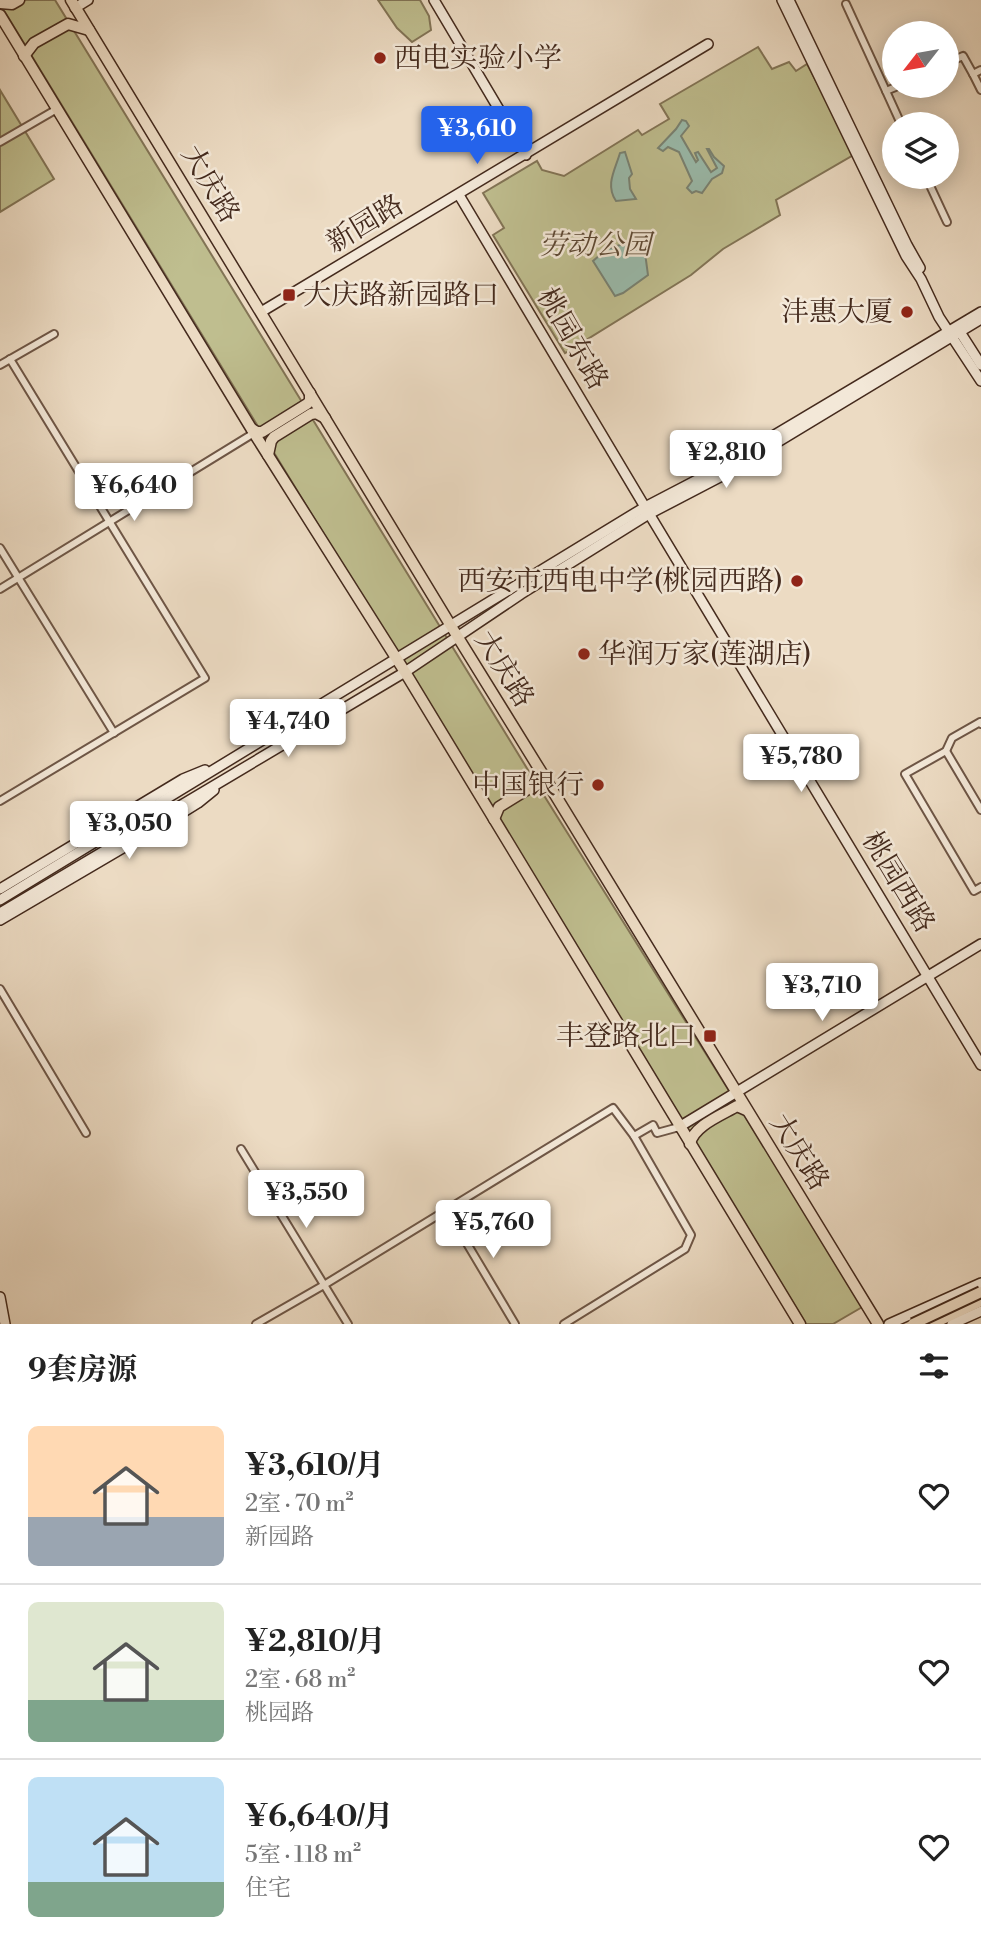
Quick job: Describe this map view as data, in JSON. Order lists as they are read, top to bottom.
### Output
{
  "streets": {
    "main road": ["大庆路"],
    "street": ["新园路", "桃园东路", "桃园西路"]
  },
  "crossings": [
    ["大庆路", "新园路"],
    ["新园路", "桃园东路"],
    ["桃园东路", "桃园西路"]
  ],
  "parks": ["劳动公园"],
  "places": {
    "other": [
      "西电实验小学",
      "沣惠大厦",
      "西安市西电中学(桃园西路)",
      "华润万家(莲湖店)",
      "中国银行"
    ],
    "transit": ["大庆路新园路口", "丰登路北口"]
  },
  "north": "bottom left",
  "page": {
    "price": [
      "¥3,610",
      "¥2,810",
      "¥6,640",
      "¥4,740",
      "¥5,780",
      "¥3,050",
      "¥3,710",
      "¥3,550",
      "¥5,760"
    ],
    "heading": "9套房源",
    "list": [
      {
        "name": "¥3,610/月",
        "note": "2室 · 70 m² · 新园路"
      },
      {
        "name": "¥2,810/月",
        "note": "2室 · 68 m² · 桃园路"
      },
      {
        "name": "¥6,640/月",
        "note": "5室 · 118 m² · 住宅"
      }
    ]
  }
}
